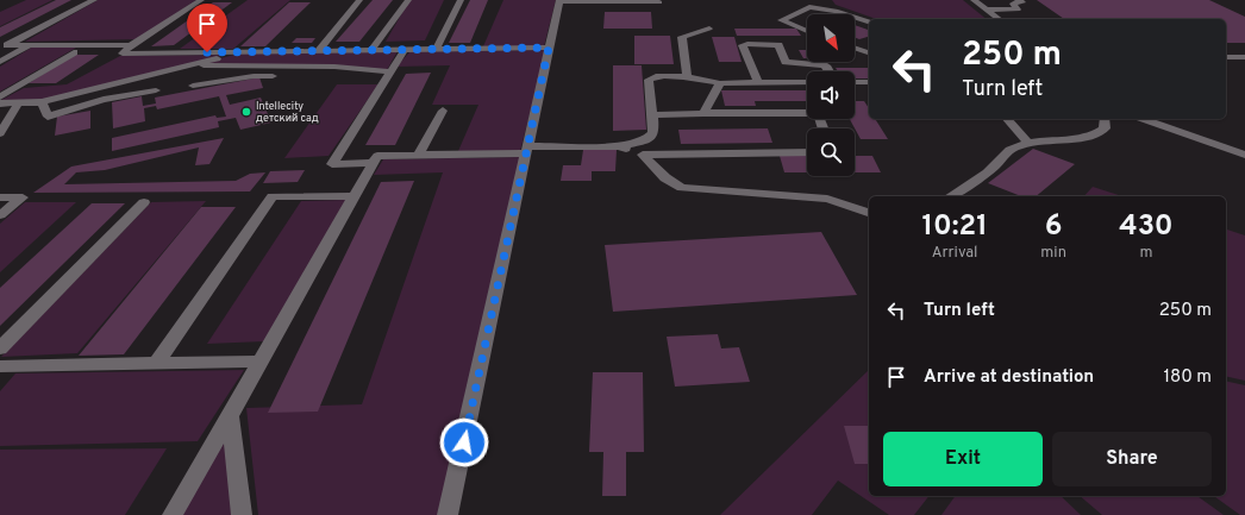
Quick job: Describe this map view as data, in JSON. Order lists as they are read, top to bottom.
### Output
{
  "places": ["Intellecity детский сад"],
  "north": "bottom right",
  "page": {
    "turn": ["250 m", "Turn left"],
    "eta": [
      "10:21",
      "Arrival",
      "6",
      "min",
      "430",
      "m"
    ],
    "list": [
      {
        "name": "Turn left",
        "value": "250 m"
      },
      {
        "name": "Arrive at destination",
        "value": "180 m"
      }
    ],
    "buttons": ["Exit", "Share"]
  }
}
